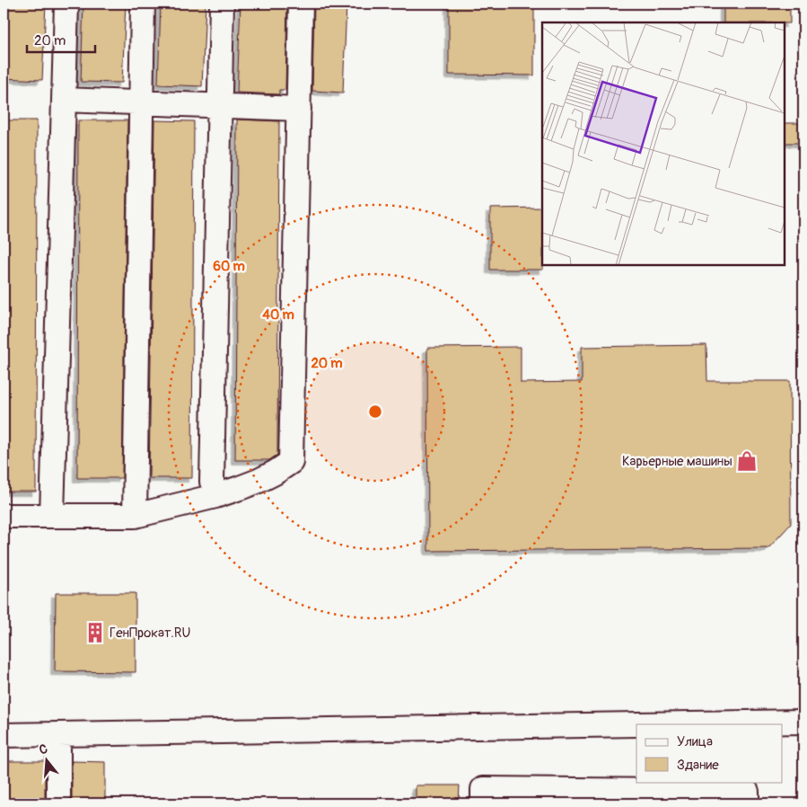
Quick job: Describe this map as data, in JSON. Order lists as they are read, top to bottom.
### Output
{
  "places": {
    "shop": ["Карьерные машины"],
    "building": ["ГенПрокат.RU"]
  },
  "legend": ["Улица", "Здание"],
  "scale_bar": "20 m",
  "north": "top",
  "rings": ["60 m", "40 m", "20 m"]
}
